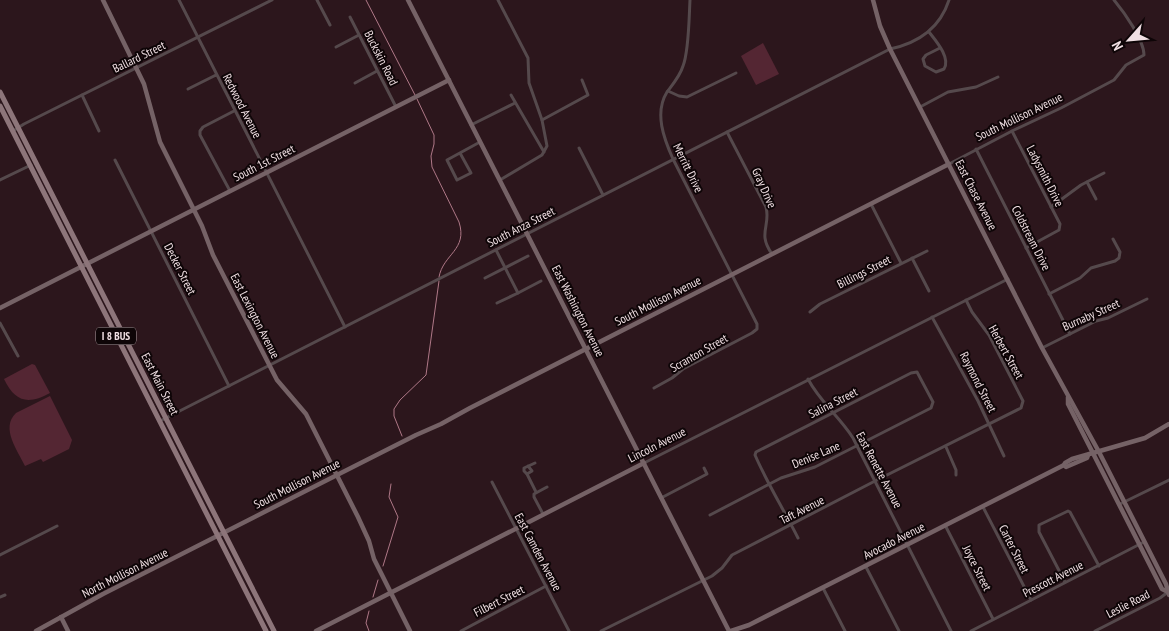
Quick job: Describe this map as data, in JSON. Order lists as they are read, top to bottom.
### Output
{
  "streets": {
    "main road": [
      "South Mollison Avenue",
      "South 1st Street",
      "East Chase Avenue",
      "East Washington Avenue",
      "East Lexington Avenue",
      "I 8 BUS",
      "East Main Street",
      "Lincoln Avenue",
      "Avocado Avenue",
      "North Mollison Avenue"
    ],
    "street": [
      "Ballard Street",
      "Buckskin Road",
      "Redwood Avenue",
      "Merritt Drive",
      "Ladysmith Drive",
      "Gray Drive",
      "South Anza Street",
      "Coldstream Drive",
      "Decker Street",
      "Billings Street",
      "Burnaby Street",
      "Herbert Street",
      "Scranton Street",
      "Raymond Street",
      "Salina Street",
      "Denise Lane",
      "East Renette Avenue",
      "Taft Avenue",
      "Carter Street",
      "East Camden Avenue",
      "Joyce Street",
      "Prescott Avenue",
      "Filbert Street",
      "Leslie Road"
    ]
  },
  "crossings": [
    ["Ballard Street", "Redwood Avenue"],
    ["Ballard Street", "East Lexington Avenue"],
    ["Ballard Street", "East Main Street"],
    ["Buckskin Road", "South 1st Street"],
    ["Redwood Avenue", "South 1st Street"],
    ["Redwood Avenue", "South Anza Street"],
    ["South Mollison Avenue", "Merritt Drive"],
    ["South Mollison Avenue", "Ladysmith Drive"],
    ["South Mollison Avenue", "Gray Drive"],
    ["South Mollison Avenue", "East Chase Avenue"],
    ["South Mollison Avenue", "Coldstream Drive"],
    ["South Mollison Avenue", "East Washington Avenue"],
    ["South Mollison Avenue", "East Lexington Avenue"],
    ["South Mollison Avenue", "East Main Street"],
    ["South Mollison Avenue", "North Mollison Avenue"],
    ["South 1st Street", "Decker Street"],
    ["South 1st Street", "East Washington Avenue"],
    ["South 1st Street", "East Lexington Avenue"],
    ["South 1st Street", "East Main Street"],
    ["Merritt Drive", "South Anza Street"],
    ["Merritt Drive", "Scranton Street"],
    ["Ladysmith Drive", "Coldstream Drive"],
    ["Gray Drive", "South Anza Street"],
    ["East Chase Avenue", "South Anza Street"],
    ["East Chase Avenue", "Burnaby Street"],
    ["East Chase Avenue", "Lincoln Avenue"],
    ["East Chase Avenue", "Avocado Avenue"],
    ["East Chase Avenue", "Prescott Avenue"],
    ["East Chase Avenue", "Leslie Road"],
    ["South Anza Street", "Decker Street"],
    ["South Anza Street", "East Washington Avenue"],
    ["South Anza Street", "East Lexington Avenue"],
    ["South Anza Street", "East Main Street"],
    ["Coldstream Drive", "Burnaby Street"],
    ["East Washington Avenue", "Lincoln Avenue"],
    ["East Washington Avenue", "Taft Avenue"],
    ["East Washington Avenue", "Avocado Avenue"],
    ["East Lexington Avenue", "Lincoln Avenue"],
    ["Herbert Street", "Lincoln Avenue"],
    ["Herbert Street", "Taft Avenue"],
    ["Raymond Street", "Lincoln Avenue"],
    ["Raymond Street", "Taft Avenue"],
    ["East Main Street", "North Mollison Avenue"],
    ["Salina Street", "Denise Lane"],
    ["Salina Street", "East Renette Avenue"],
    ["Lincoln Avenue", "East Renette Avenue"],
    ["Lincoln Avenue", "East Camden Avenue"],
    ["Denise Lane", "East Renette Avenue"],
    ["East Renette Avenue", "Taft Avenue"],
    ["East Renette Avenue", "Avocado Avenue"],
    ["Avocado Avenue", "Carter Street"],
    ["Avocado Avenue", "Joyce Street"],
    ["Carter Street", "Prescott Avenue"],
    ["East Camden Avenue", "Filbert Street"],
    ["Joyce Street", "Prescott Avenue"]
  ],
  "north": "bottom left"
}
